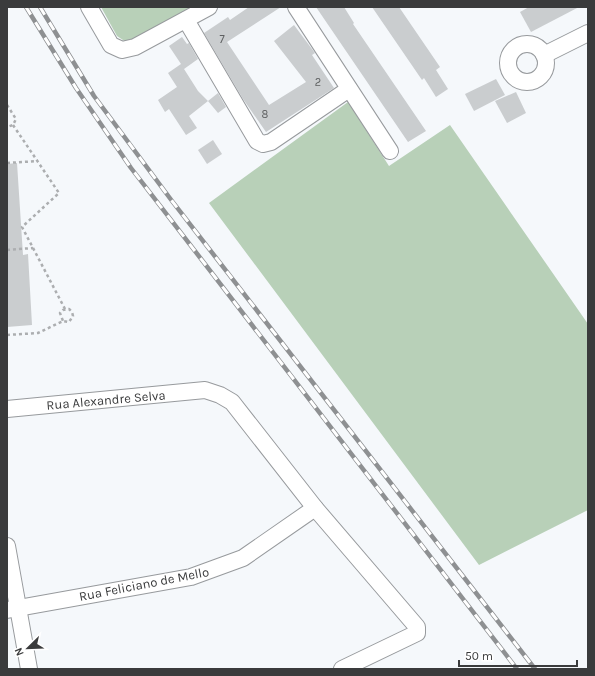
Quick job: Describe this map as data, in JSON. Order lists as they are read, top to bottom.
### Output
{
  "streets": {
    "street": ["Rua Alexandre Selva", "Rua Feliciano de Mello"]
  },
  "crossings": [
    ["Rua Alexandre Selva", "Rua Feliciano de Mello"]
  ],
  "house_numbers": ["7", "2", "8"],
  "scale_bar": "50 m",
  "north": "bottom left"
}
